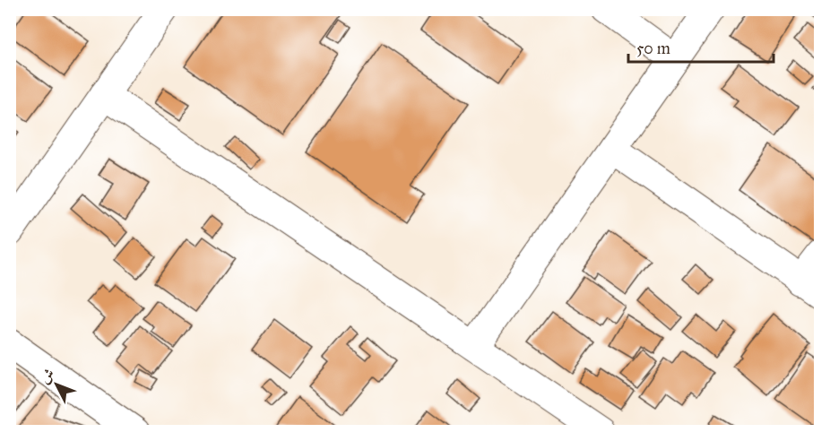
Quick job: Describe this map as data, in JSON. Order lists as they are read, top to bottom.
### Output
{
  "scale_bar": "50 m",
  "north": "top left"
}
